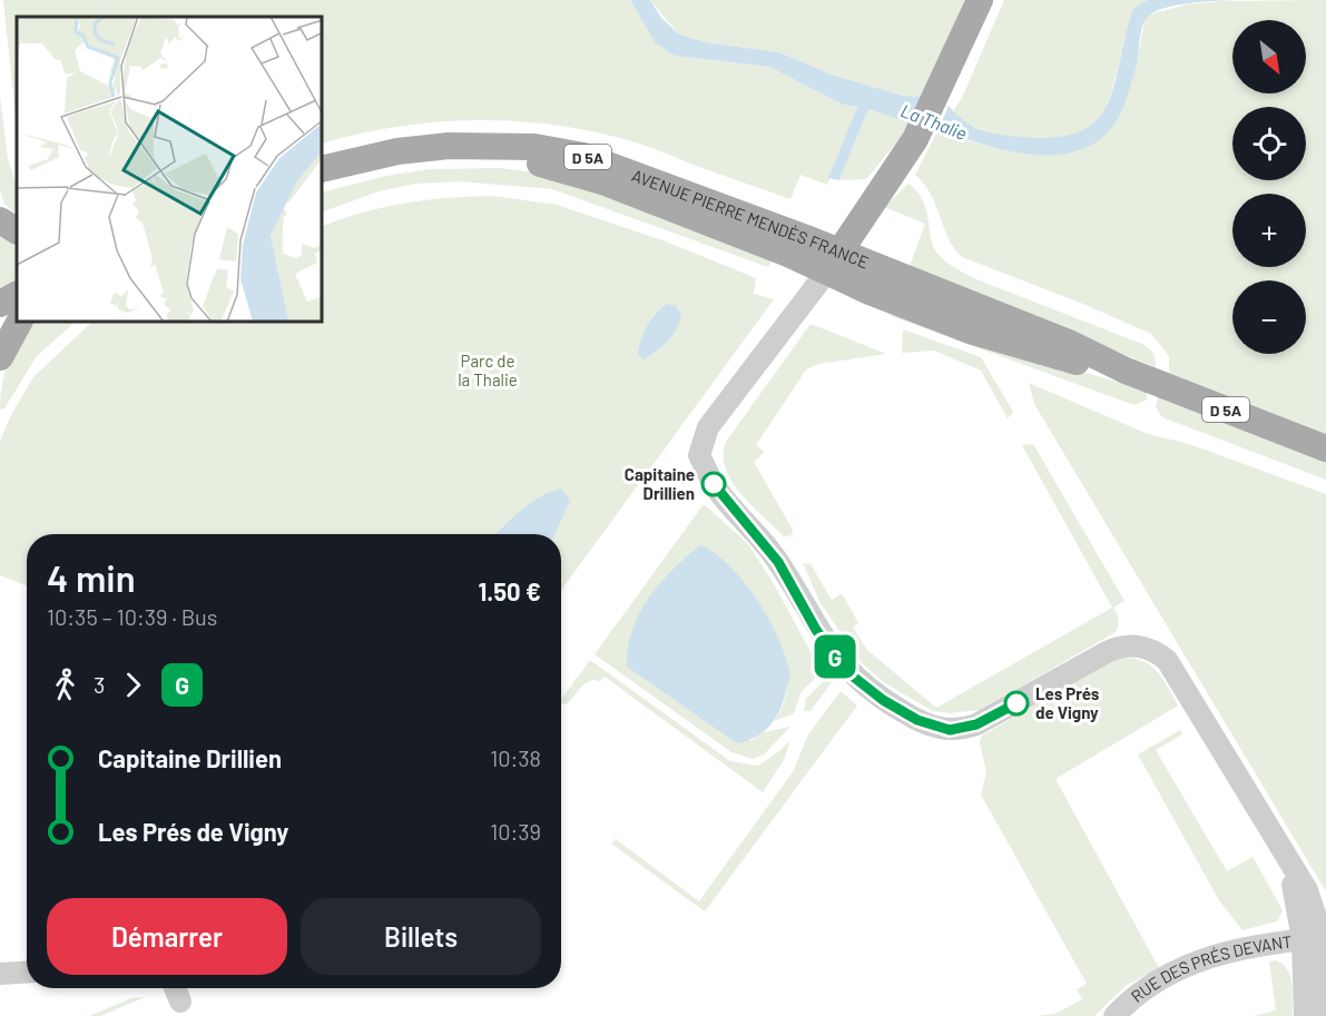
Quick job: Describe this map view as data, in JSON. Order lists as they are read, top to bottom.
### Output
{
  "streets": {
    "main road": ["D 5A", "AVENUE PIERRE MENDÈS FRANCE"],
    "street": ["RUE DES PRÉS DEVANT"]
  },
  "water": ["La Thalie"],
  "parks": ["Parc de la Thalie"],
  "places": ["Capitaine Drillien", "Les Prés de Vigny"],
  "lines": ["bus line G"],
  "north": "bottom right",
  "page": {
    "on_map": "G",
    "map_buttons": ["+", "−"],
    "heading": ["4 min", "10:35 – 10:39 · Bus", "1.50 €"],
    "legs": ["3", "G"],
    "list": [
      {
        "name": "Capitaine Drillien",
        "value": "10:38"
      },
      {
        "name": "Les Prés de Vigny",
        "value": "10:39"
      }
    ],
    "buttons": ["Démarrer", "Billets"]
  }
}
